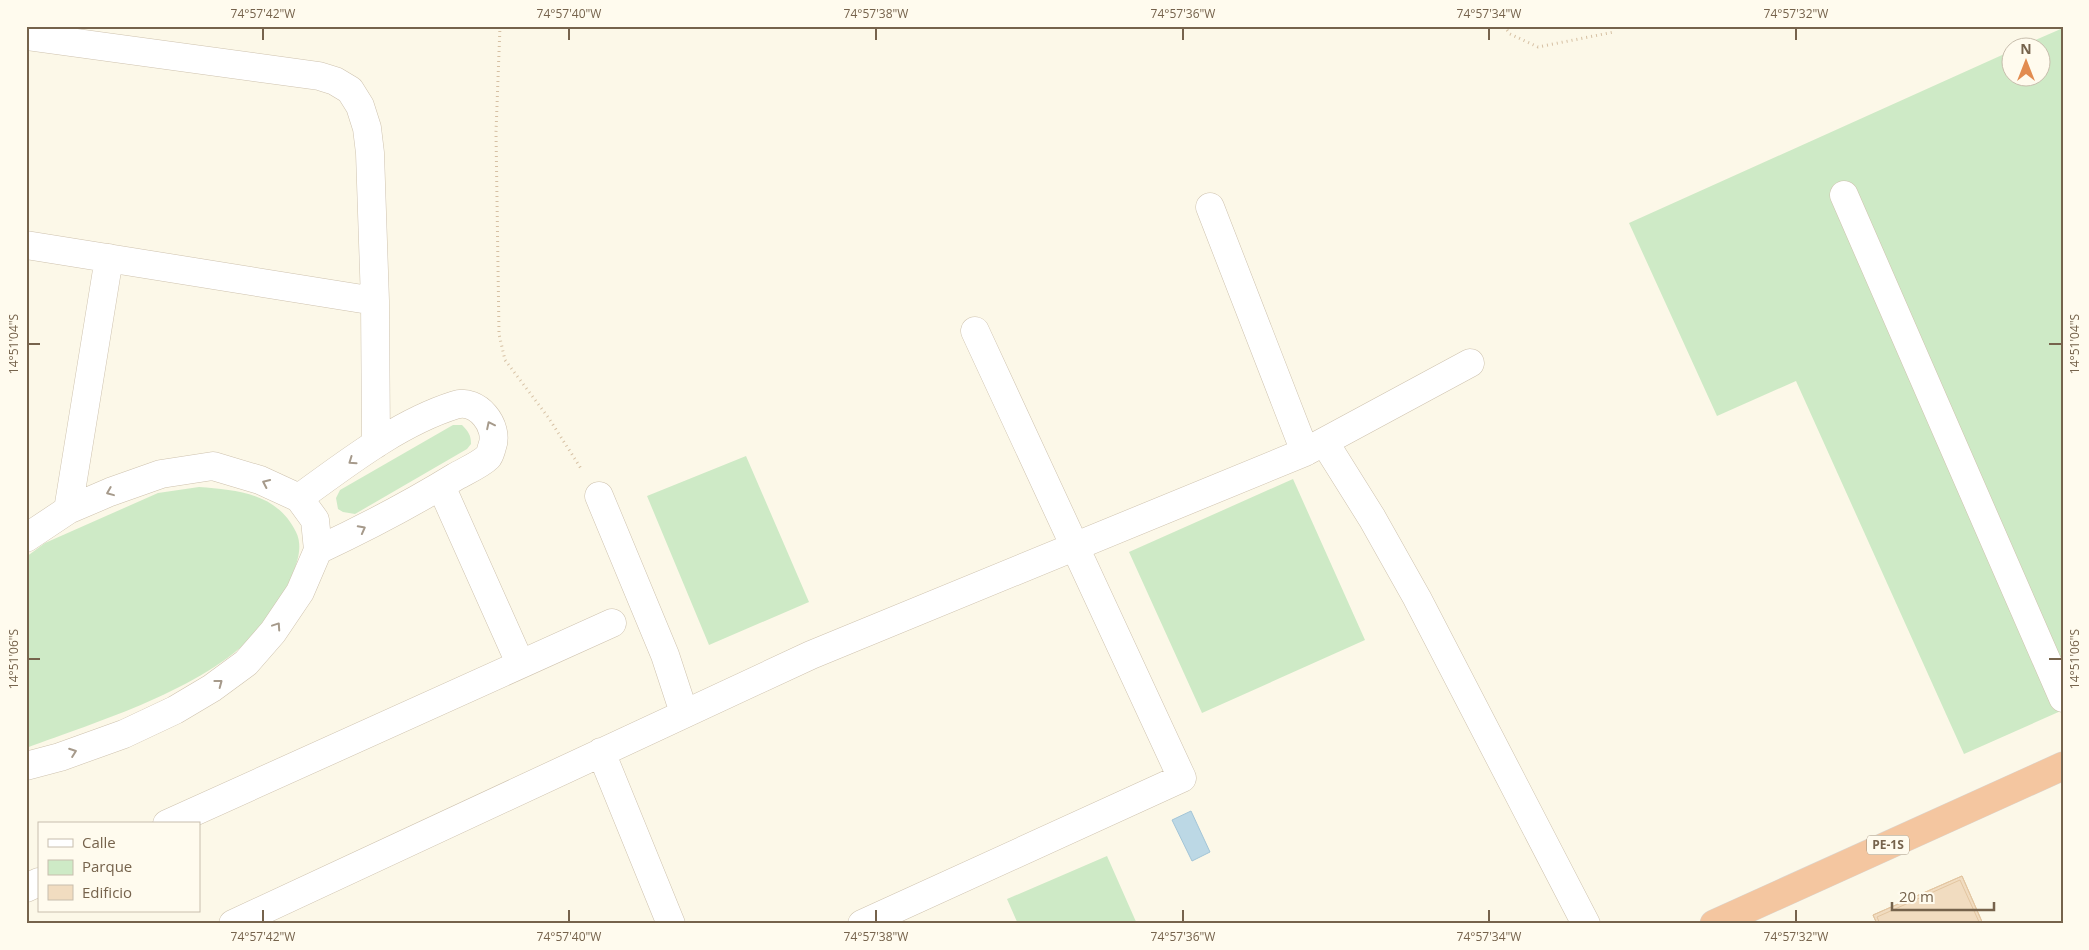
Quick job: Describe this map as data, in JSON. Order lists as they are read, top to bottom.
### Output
{
  "streets": {
    "highway": ["PE-1S"]
  },
  "legend": ["Calle", "Parque", "Edificio"],
  "scale_bar": "20 m",
  "north": "top",
  "coordinates": [
    "74°57'42\"W",
    "74°57'40\"W",
    "74°57'38\"W",
    "74°57'36\"W",
    "74°57'34\"W",
    "74°57'32\"W",
    "14°51'04\"S",
    "14°51'06\"S"
  ]
}
